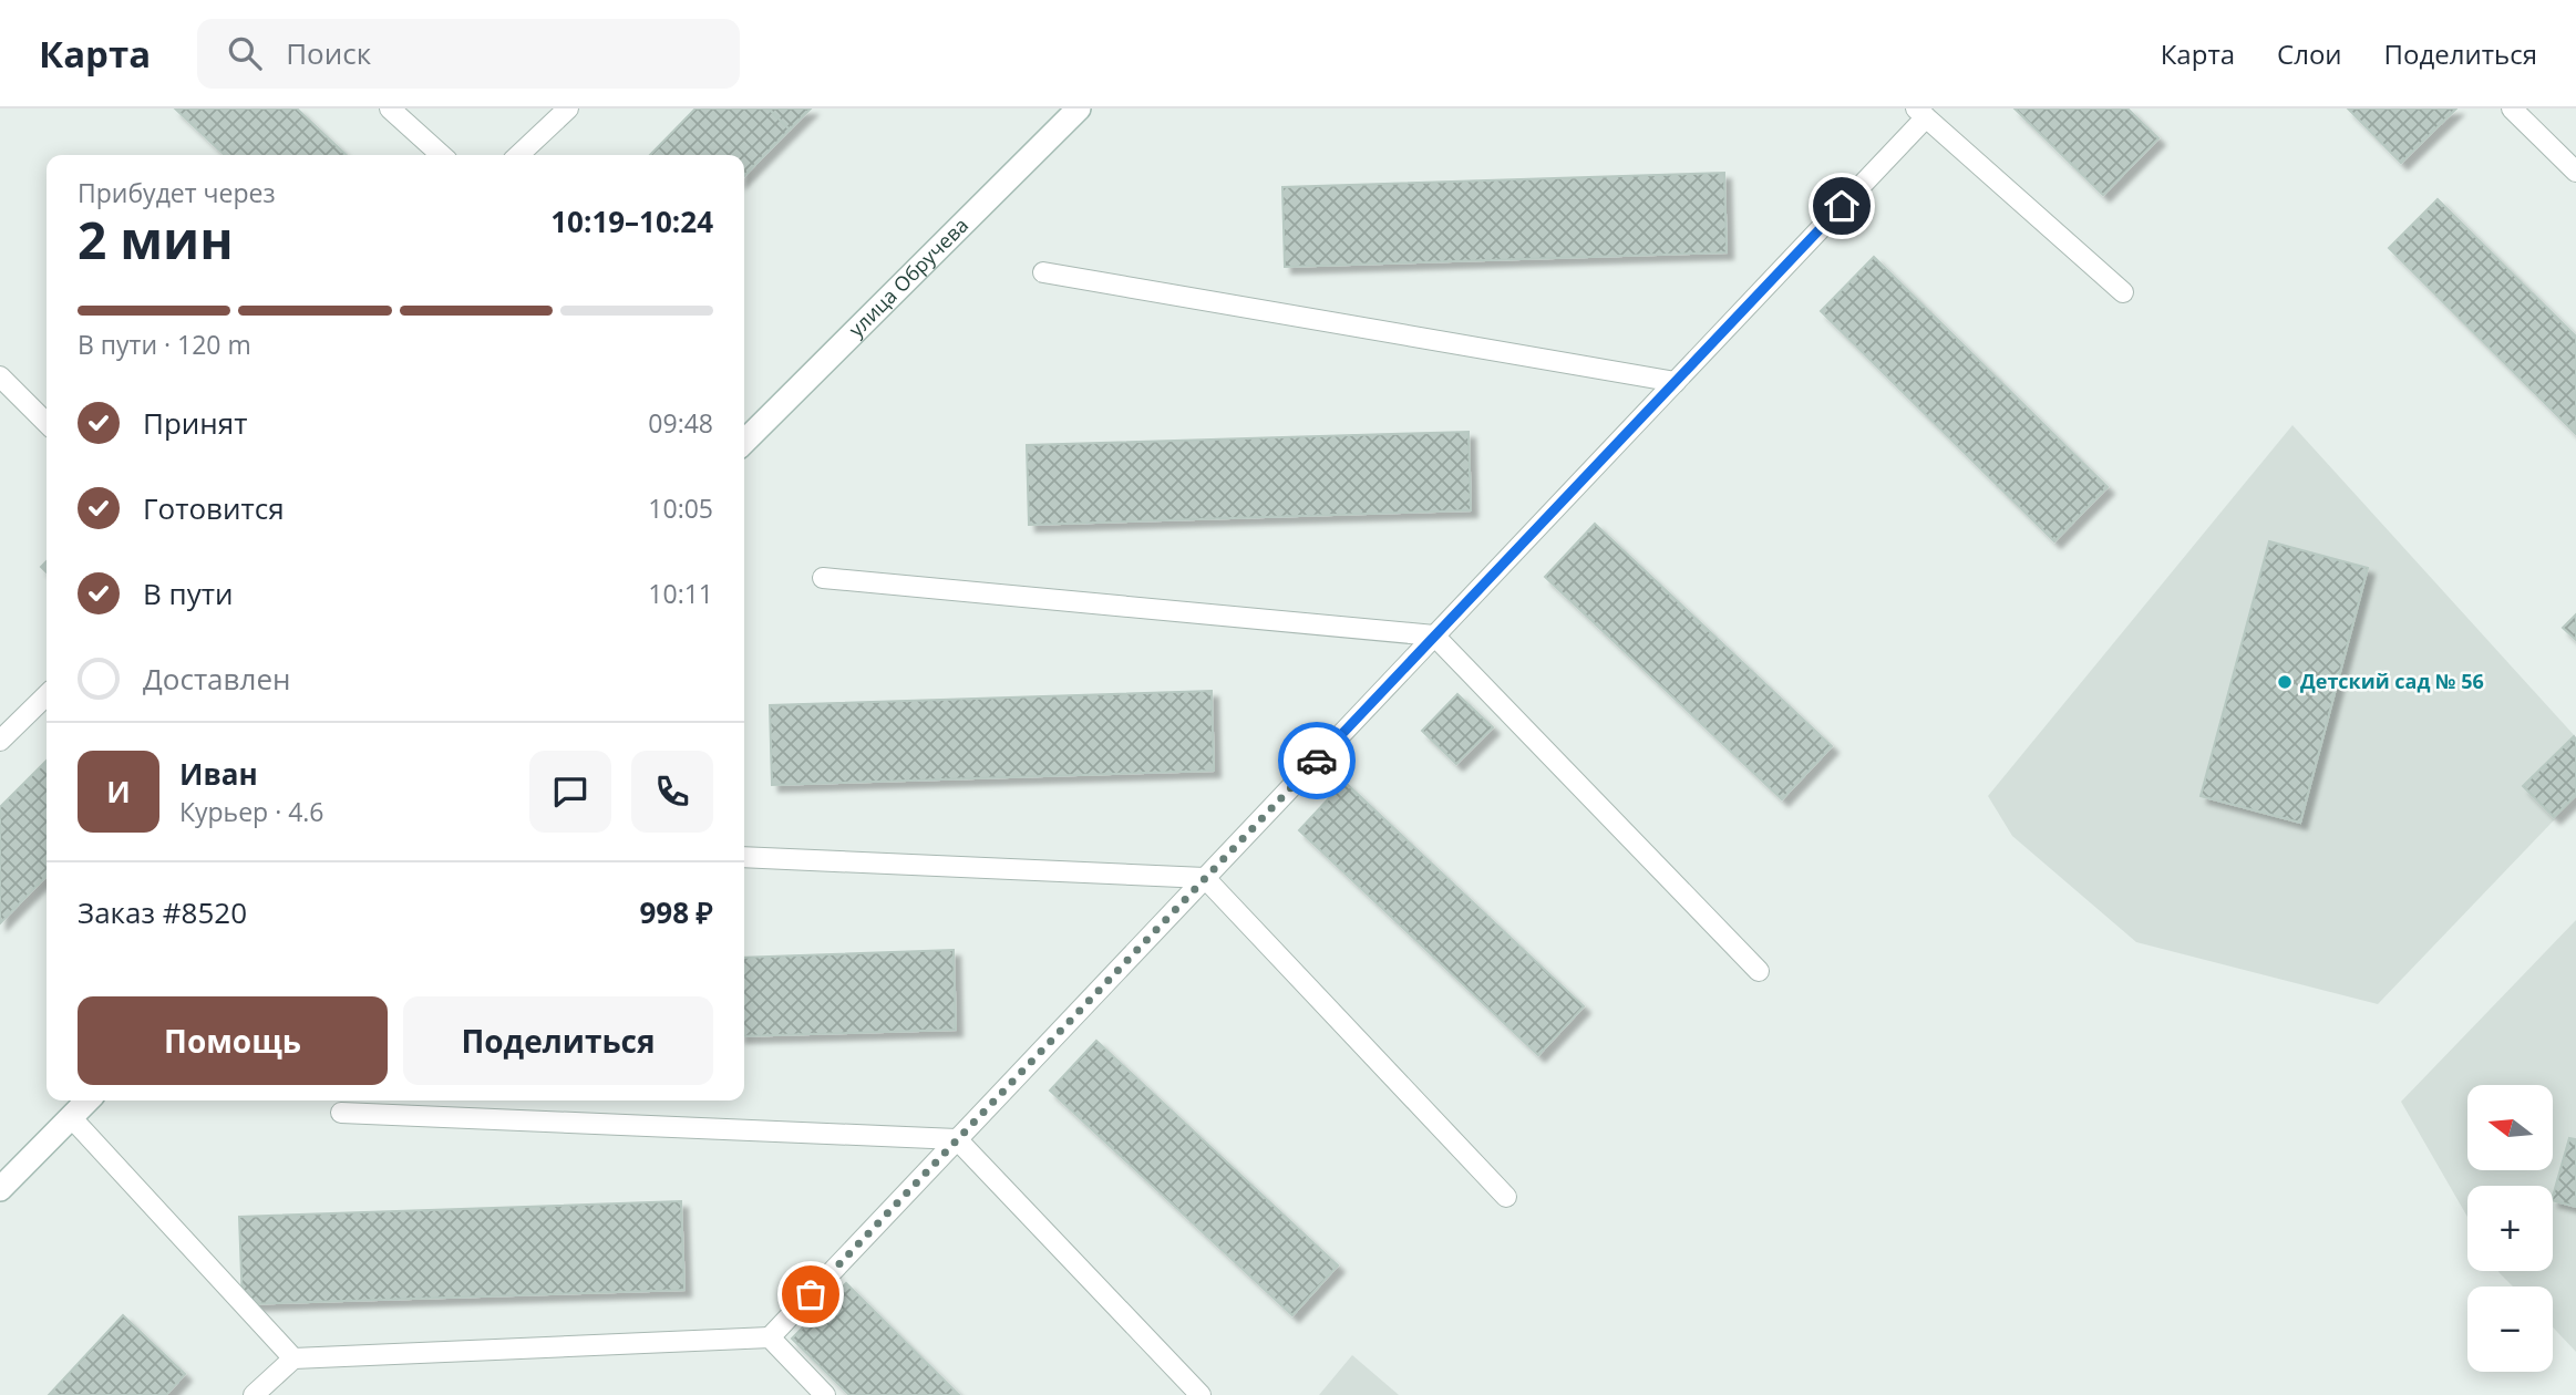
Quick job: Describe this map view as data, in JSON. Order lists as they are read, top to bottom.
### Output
{
  "streets": {
    "main road": ["улица Обручева"]
  },
  "places": ["Детский сад № 56"],
  "north": "left",
  "page": {
    "header": "Карта",
    "search": "Поиск",
    "nav": ["Карта", "Слои", "Поделиться"],
    "heading": ["2 мин", "Прибудет через", "10:19–10:24"],
    "panel": [
      "Иван",
      "Курьер · 4.6",
      "Заказ #8520",
      "998 ₽"
    ],
    "bar": "В пути · 120 m",
    "list": [
      ["Принят", "09:48"],
      ["Готовится", "10:05"],
      ["В пути", "10:11"],
      "Доставлен"
    ],
    "round": "И",
    "buttons": ["Помощь", "Поделиться"],
    "map_buttons": ["+", "−"]
  }
}
